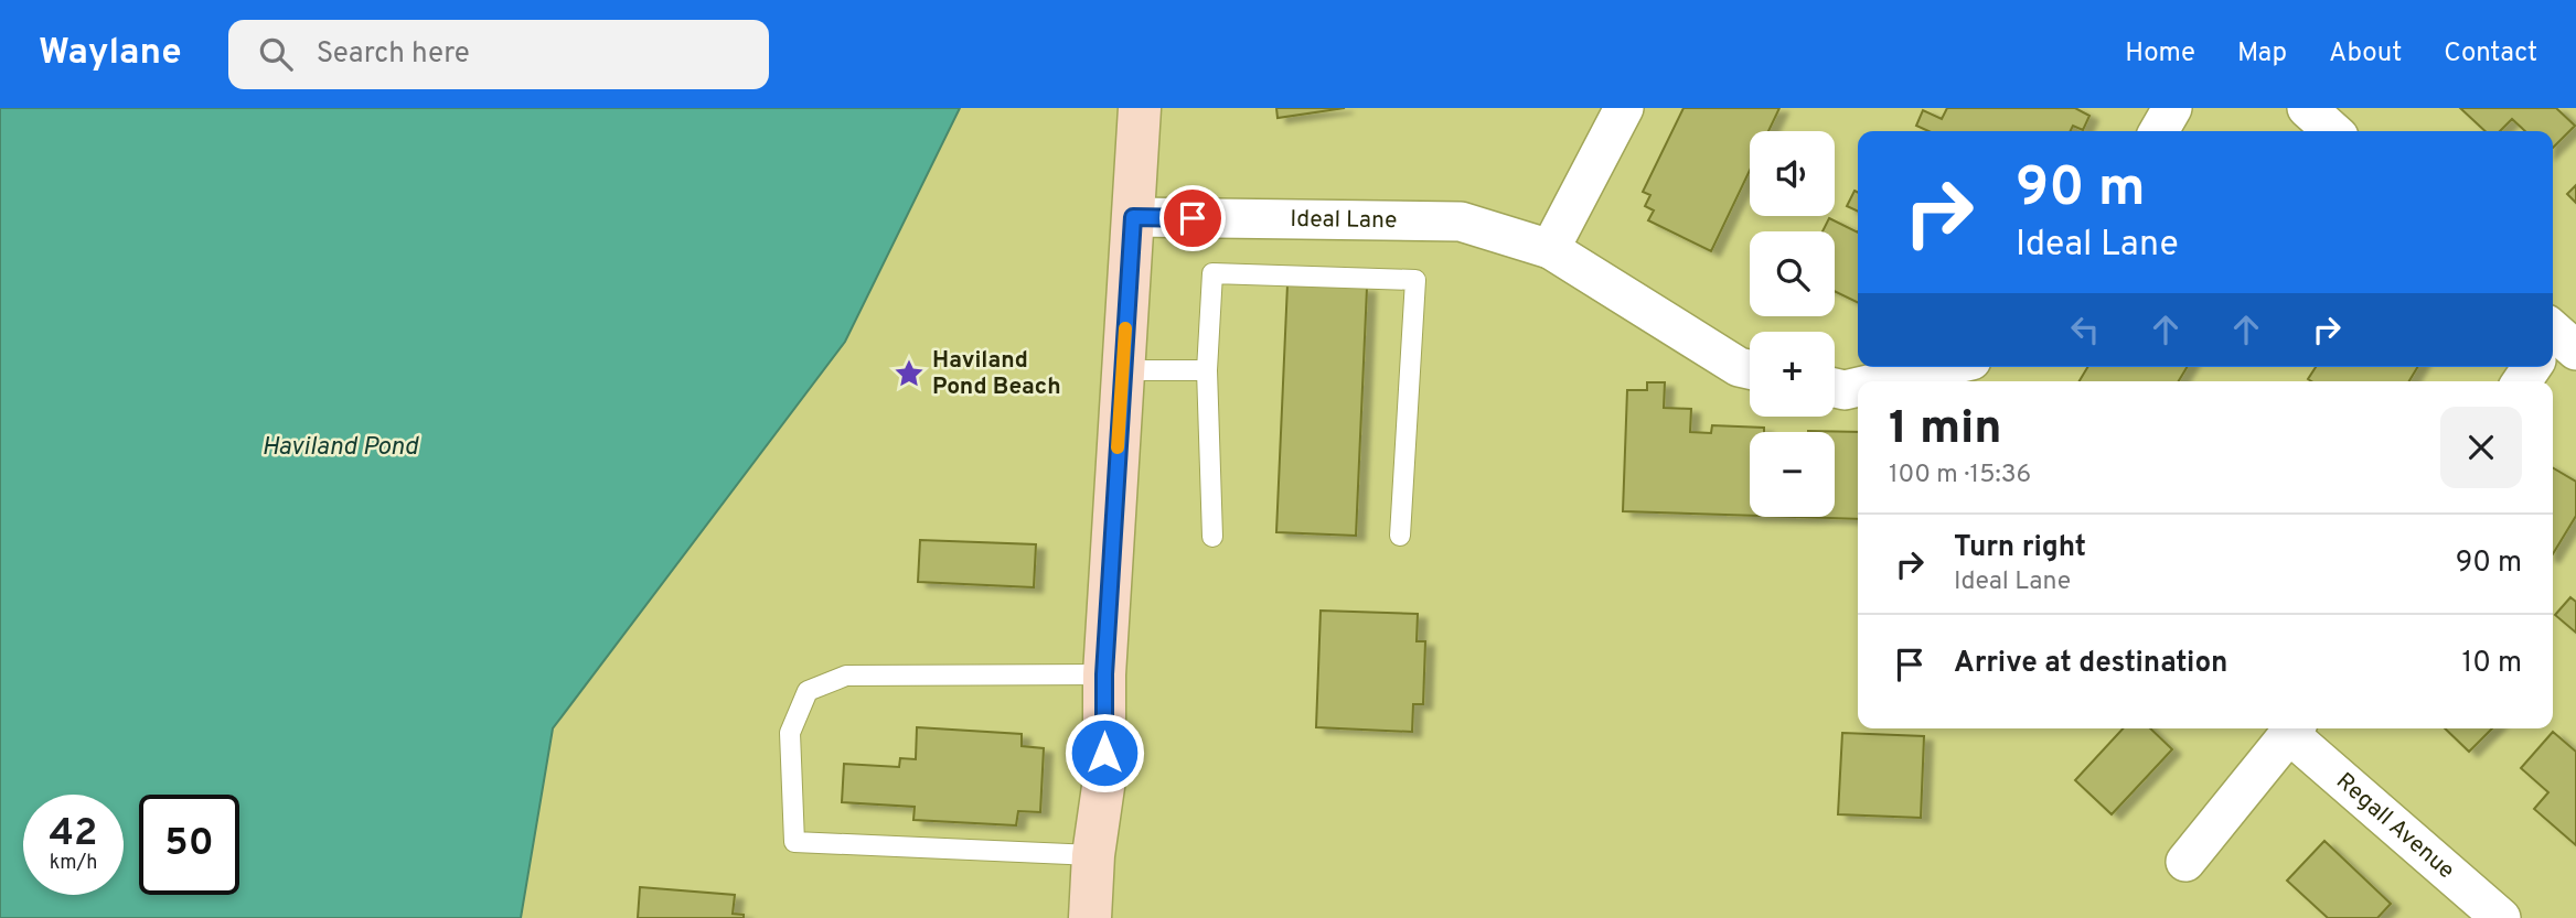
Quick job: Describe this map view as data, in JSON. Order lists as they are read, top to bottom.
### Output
{
  "streets": {
    "street": ["Ideal Lane", "Regall Avenue"]
  },
  "water": ["Haviland Pond"],
  "places": {
    "place": ["Haviland Pond Beach"]
  },
  "page": {
    "header": "Waylane",
    "search": "Search here",
    "nav": [
      "Home",
      "Map",
      "About",
      "Contact"
    ],
    "map_buttons": ["+", "−"],
    "turn": ["90 m", "Ideal Lane"],
    "heading": ["1 min", "100 m · 15:36"],
    "list": [
      {
        "name": "Turn right",
        "note": "Ideal Lane",
        "value": "90 m"
      },
      {
        "name": "Arrive at destination",
        "value": "10 m"
      }
    ],
    "speed": "42 km/h",
    "limit": "50"
  }
}
